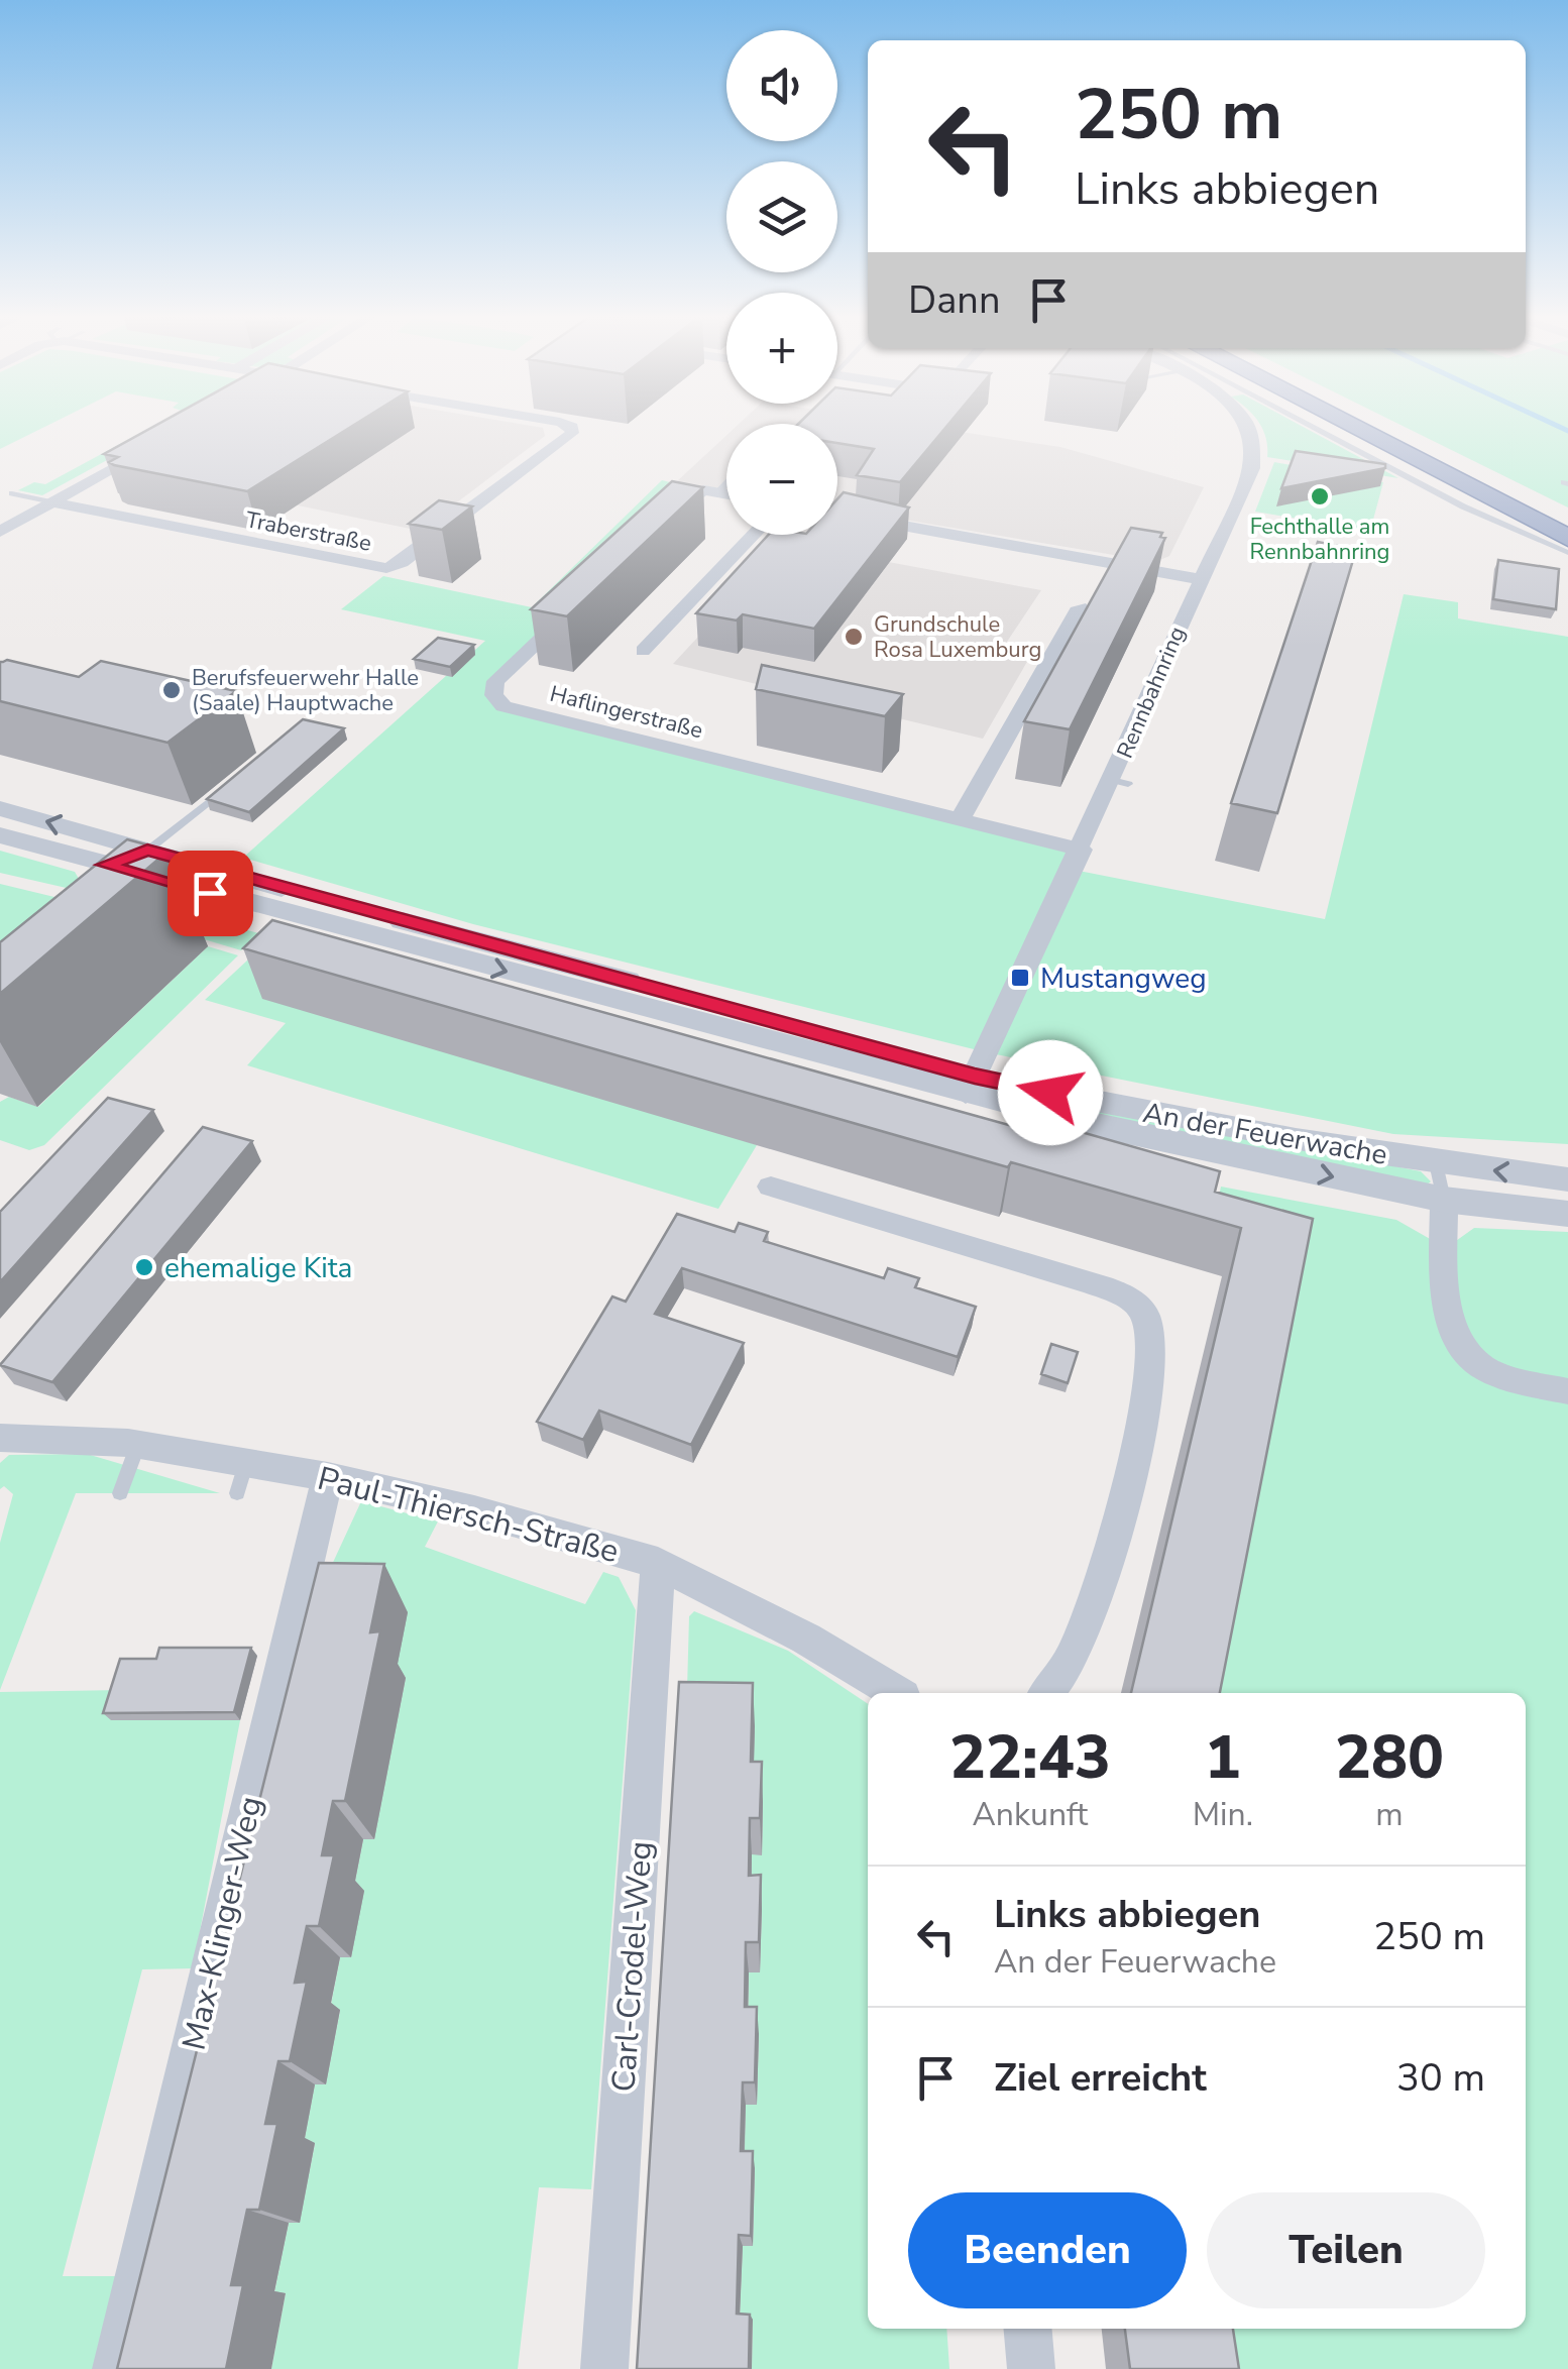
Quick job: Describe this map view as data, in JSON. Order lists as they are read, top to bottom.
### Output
{
  "streets": {
    "street": [
      "Traberstraße",
      "Rennbahnring",
      "Haflingerstraße",
      "An der Feuerwache",
      "Paul-Thiersch-Straße",
      "Max-Klinger-Weg",
      "Carl-Crodel-Weg"
    ]
  },
  "crossings": [
    ["Rennbahnring", "Haflingerstraße"],
    ["Rennbahnring", "An der Feuerwache"],
    ["Paul-Thiersch-Straße", "Max-Klinger-Weg"],
    ["Paul-Thiersch-Straße", "Carl-Crodel-Weg"]
  ],
  "places": {
    "other": [
      "Fechthalle am Rennbahnring",
      "Grundschule Rosa Luxemburg",
      "Berufsfeuerwehr Halle (Saale) Hauptwache",
      "ehemalige Kita"
    ],
    "transit": ["Mustangweg"]
  },
  "page": {
    "map_buttons": ["+", "−"],
    "turn": ["250 m", "Links abbiegen"],
    "then": "Dann",
    "eta": [
      "22:43",
      "Ankunft",
      "1",
      "Min.",
      "280",
      "m"
    ],
    "list": [
      {
        "name": "Links abbiegen",
        "note": "An der Feuerwache",
        "value": "250 m"
      },
      {
        "name": "Ziel erreicht",
        "value": "30 m"
      }
    ],
    "buttons": ["Beenden", "Teilen"]
  }
}
